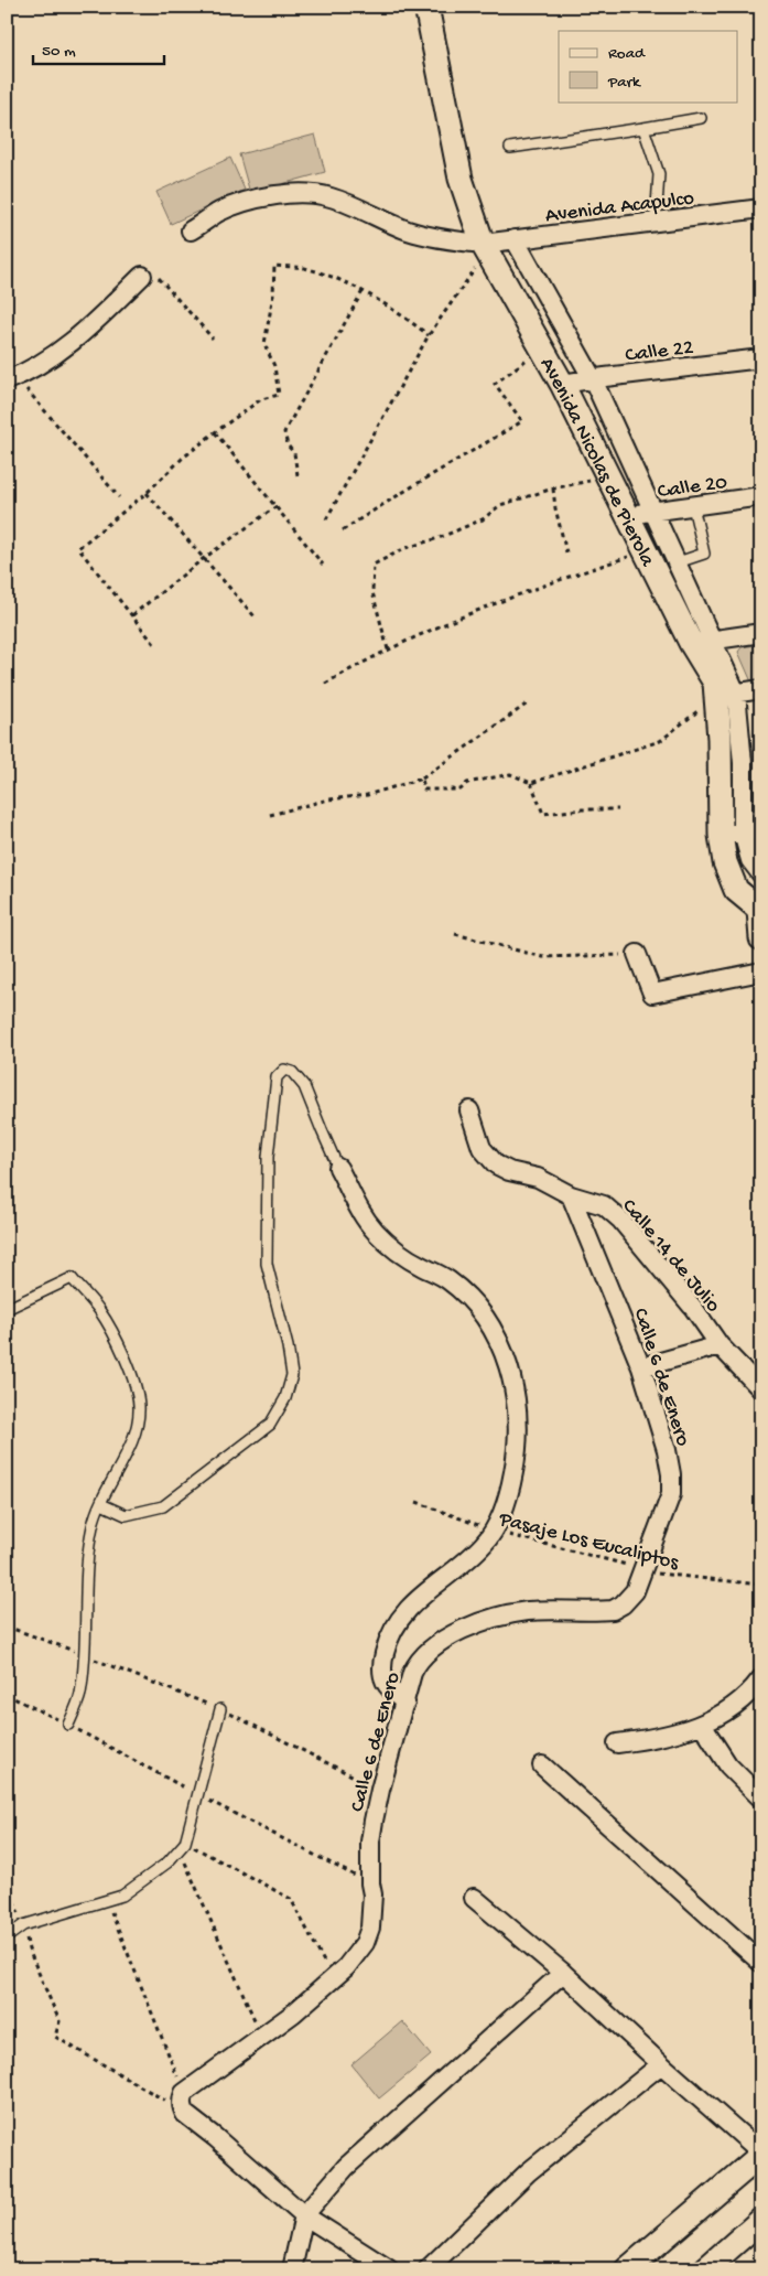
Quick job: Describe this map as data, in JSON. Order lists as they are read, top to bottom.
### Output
{
  "streets": {
    "street": [
      "Avenida Acapulco",
      "Calle 22",
      "Avenida Nicolas de Pierola",
      "Calle 20",
      "Calle 14 de Julio",
      "Calle 6 de Enero"
    ],
    "path": ["Pasaje Los Eucaliptos"]
  },
  "crossings": [
    ["Avenida Acapulco", "Avenida Nicolas de Pierola"],
    ["Calle 22", "Avenida Nicolas de Pierola"],
    ["Avenida Nicolas de Pierola", "Calle 20"],
    ["Calle 14 de Julio", "Calle 6 de Enero"],
    ["Calle 6 de Enero", "Pasaje Los Eucaliptos"]
  ],
  "legend": ["Road", "Park"],
  "scale_bar": "50 m"
}
